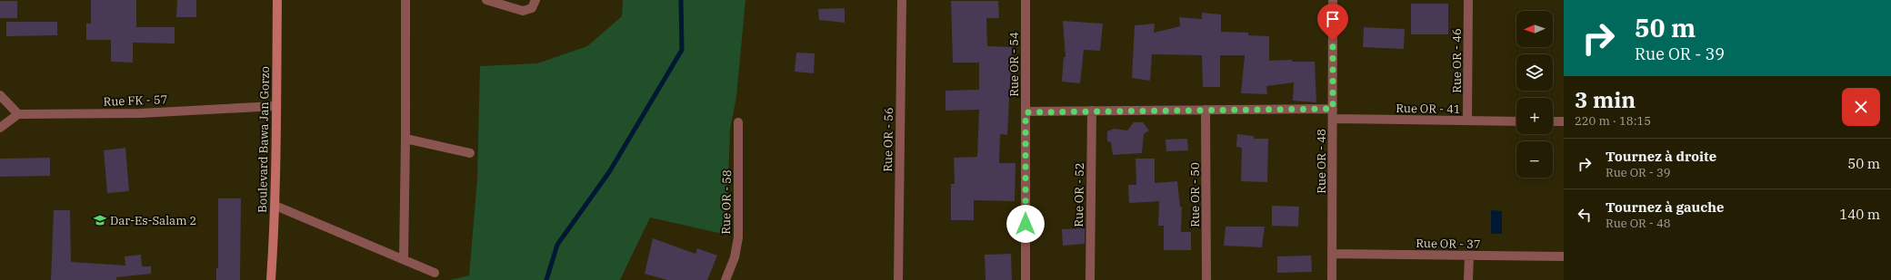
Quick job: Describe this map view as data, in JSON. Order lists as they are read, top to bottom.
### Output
{
  "streets": {
    "main road": ["Boulevard Bawa Jan Gorzo"],
    "street": [
      "Rue OR - 46",
      "Rue OR - 54",
      "Rue FK - 57",
      "Rue OR - 41",
      "Rue OR - 56",
      "Rue OR - 48",
      "Rue OR - 52",
      "Rue OR - 50",
      "Rue OR - 58",
      "Rue OR - 37"
    ]
  },
  "crossings": [
    ["Rue OR - 46", "Rue OR - 41"],
    ["Rue FK - 57", "Boulevard Bawa Jan Gorzo"],
    ["Rue OR - 41", "Rue OR - 48"],
    ["Rue OR - 48", "Rue OR - 37"]
  ],
  "places": {
    "school or university": ["Dar-Es-Salam 2"]
  },
  "north": "left",
  "page": {
    "turn": ["50 m", "Rue OR - 39"],
    "map_buttons": ["+", "−"],
    "heading": ["3 min", "220 m · 18:15"],
    "list": [
      {
        "name": "Tournez à droite",
        "note": "Rue OR - 39",
        "value": "50 m"
      },
      {
        "name": "Tournez à gauche",
        "note": "Rue OR - 48",
        "value": "140 m"
      }
    ]
  }
}
